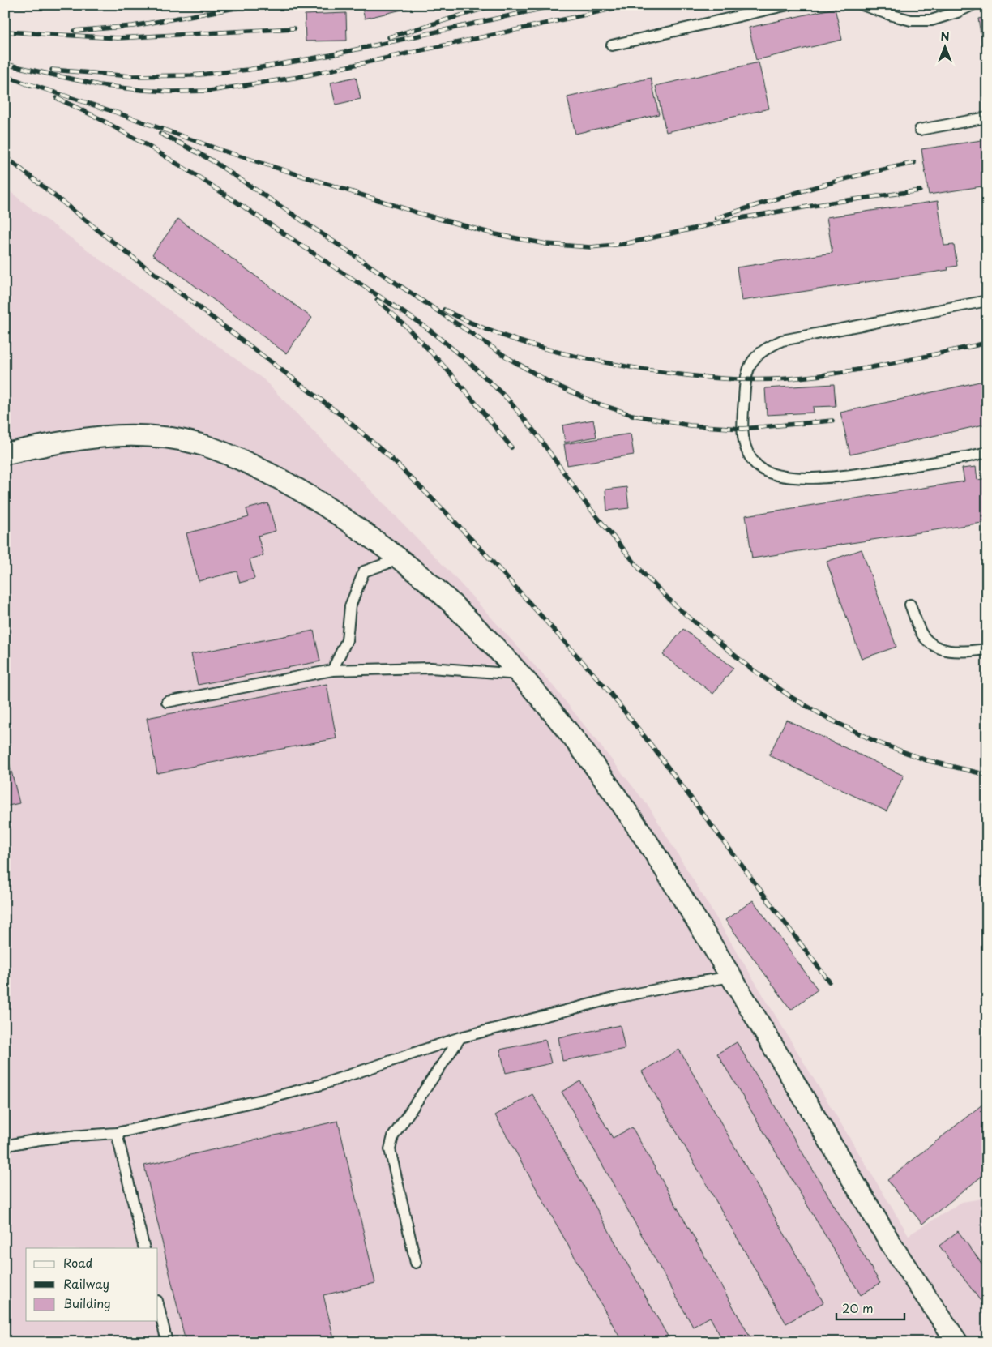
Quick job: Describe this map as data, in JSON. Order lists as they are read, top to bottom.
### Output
{
  "legend": ["Road", "Railway", "Building"],
  "scale_bar": "20 m",
  "north": "top"
}
